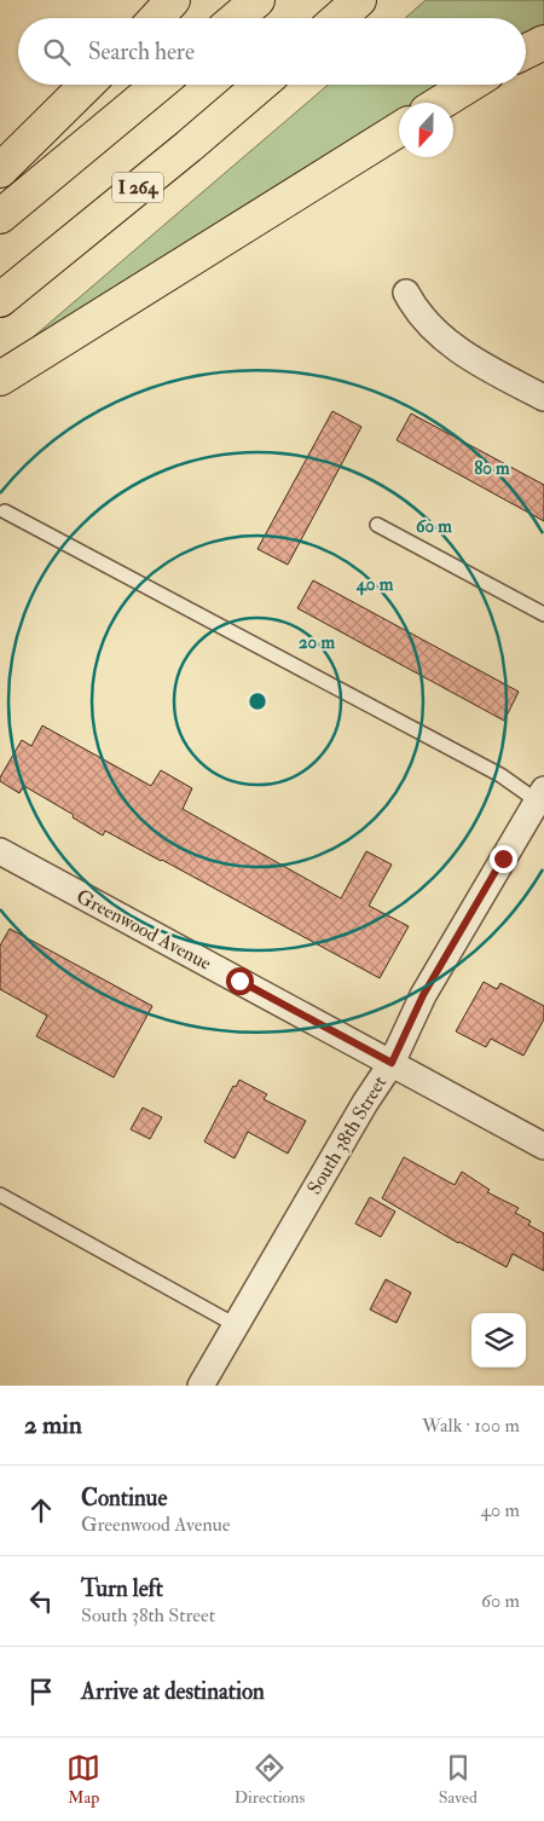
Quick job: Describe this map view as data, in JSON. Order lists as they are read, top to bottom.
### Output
{
  "streets": {
    "highway": ["I 264"],
    "street": ["Greenwood Avenue", "South 38th Street"]
  },
  "crossings": [
    ["Greenwood Avenue", "South 38th Street"]
  ],
  "north": "bottom",
  "page": {
    "search": "Search here",
    "heading": ["2 min", "Walk · 100 m"],
    "list": [
      ["Continue", "Greenwood Avenue", "40 m"],
      ["Turn left", "South 38th Street", "60 m"],
      "Arrive at destination"
    ],
    "nav": ["Map", "Directions", "Saved"]
  },
  "rings": [
    "80 m",
    "60 m",
    "40 m",
    "20 m"
  ]
}
